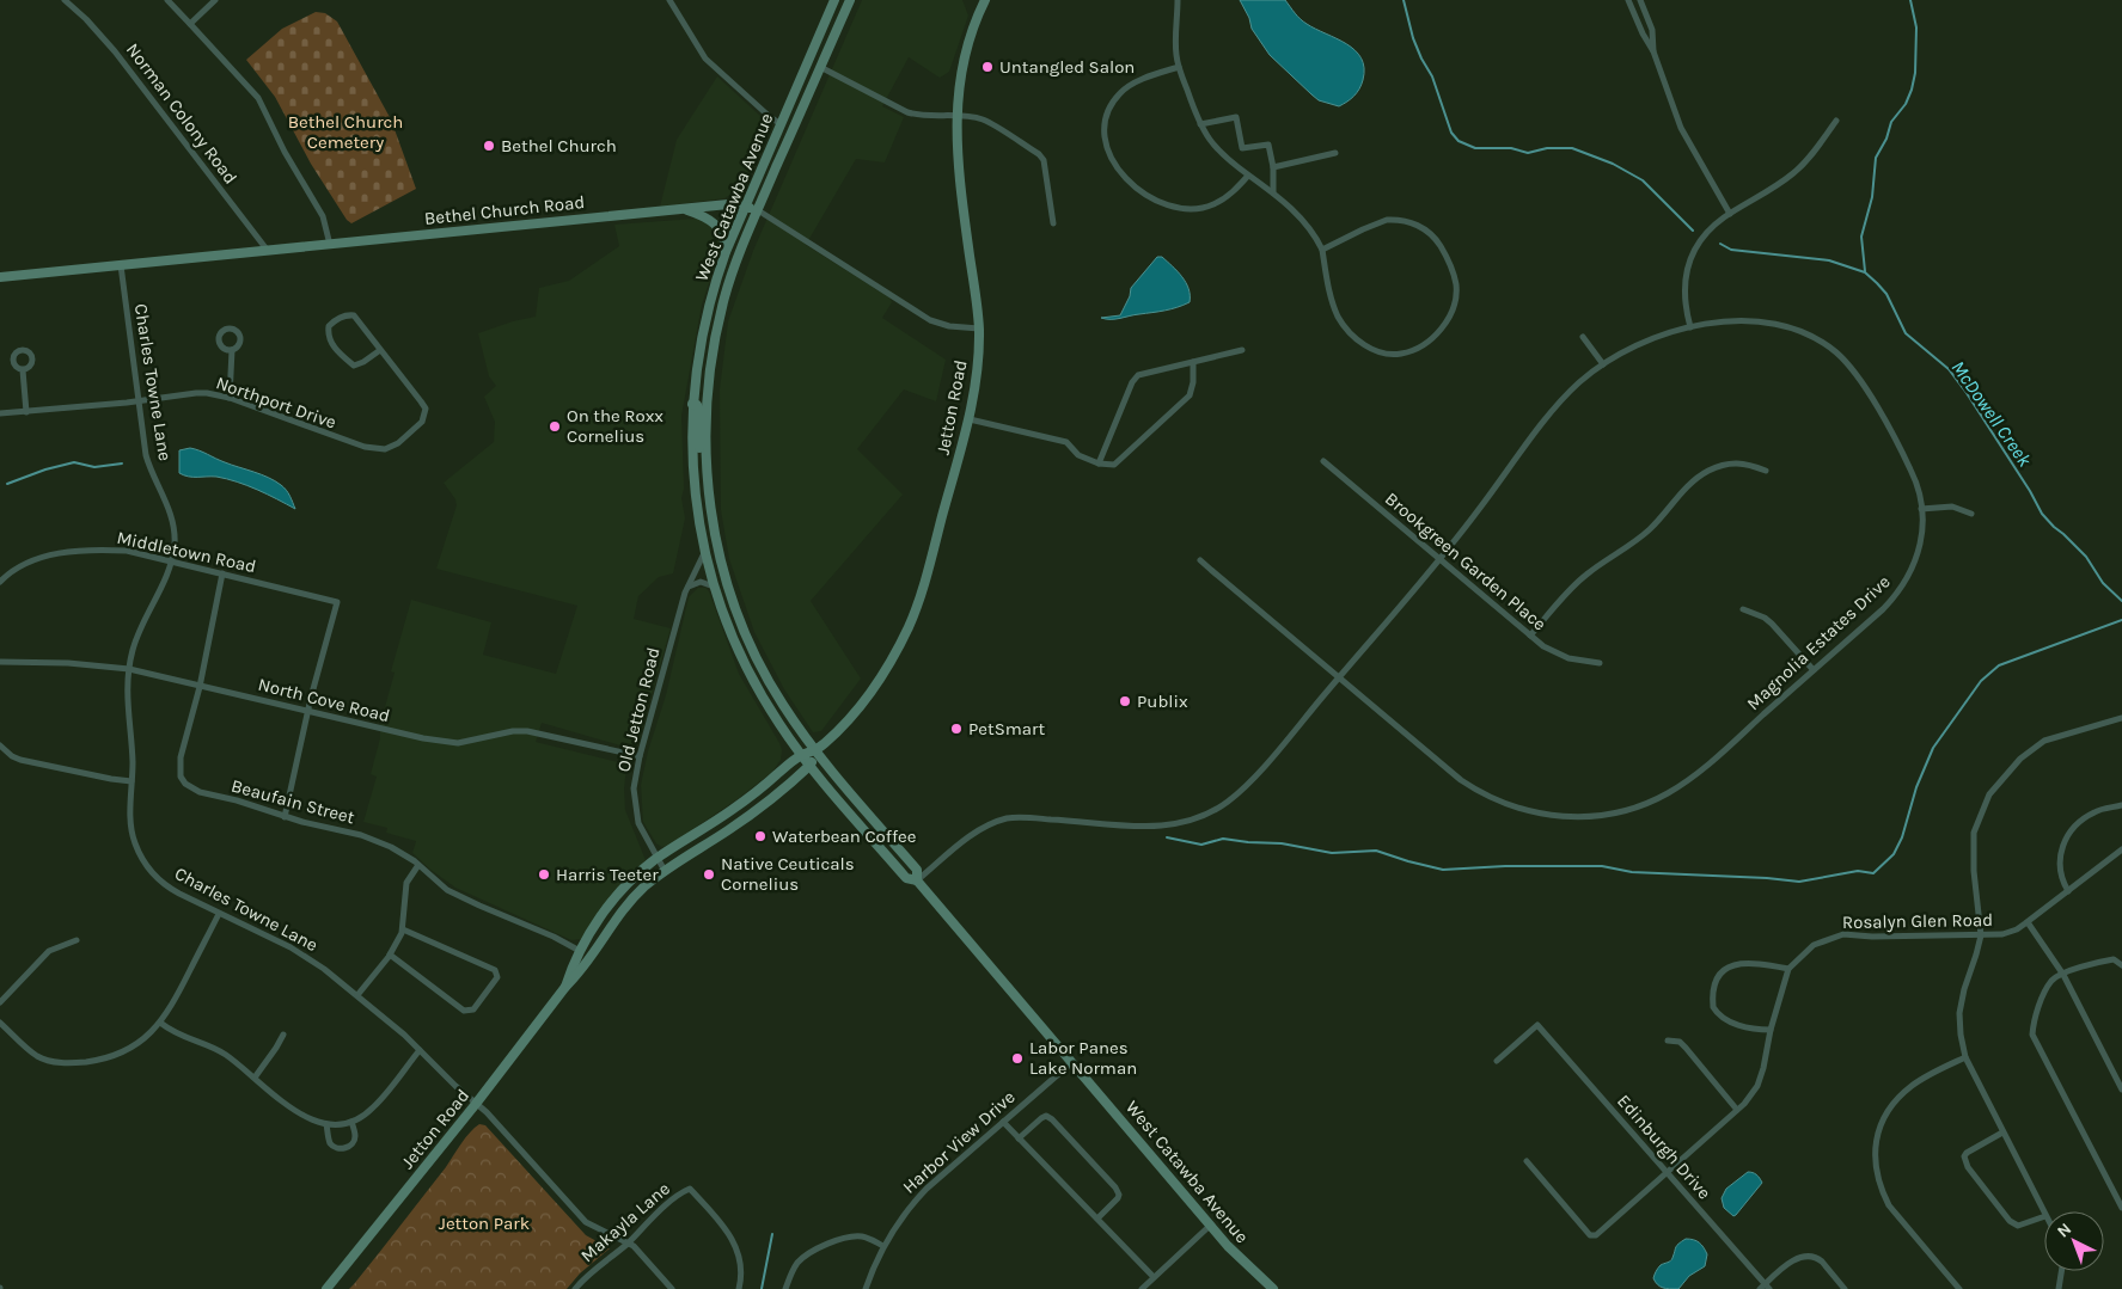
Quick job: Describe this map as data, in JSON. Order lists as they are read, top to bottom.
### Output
{
  "streets": {
    "street": [
      "Norman Colony Road",
      "West Catawba Avenue",
      "Bethel Church Road",
      "Charles Towne Lane",
      "Northport Drive",
      "Jetton Road",
      "Middletown Road",
      "Brookgreen Garden Place",
      "Magnolia Estates Drive",
      "North Cove Road",
      "Old Jetton Road",
      "Beaufain Street",
      "Rosalyn Glen Road",
      "Harbor View Drive",
      "Edinburgh Drive",
      "Makayla Lane"
    ]
  },
  "crossings": [
    ["Norman Colony Road", "Bethel Church Road"],
    ["West Catawba Avenue", "Bethel Church Road"],
    ["West Catawba Avenue", "Jetton Road"],
    ["West Catawba Avenue", "Magnolia Estates Drive"],
    ["West Catawba Avenue", "Old Jetton Road"],
    ["West Catawba Avenue", "Harbor View Drive"],
    ["Bethel Church Road", "Charles Towne Lane"],
    ["Bethel Church Road", "Jetton Road"],
    ["Charles Towne Lane", "Northport Drive"],
    ["Charles Towne Lane", "Jetton Road"],
    ["Charles Towne Lane", "Middletown Road"],
    ["Charles Towne Lane", "North Cove Road"],
    ["Charles Towne Lane", "Makayla Lane"],
    ["Jetton Road", "Old Jetton Road"],
    ["Jetton Road", "Beaufain Street"],
    ["Middletown Road", "North Cove Road"],
    ["Middletown Road", "Beaufain Street"],
    ["Brookgreen Garden Place", "Magnolia Estates Drive"],
    ["North Cove Road", "Old Jetton Road"],
    ["North Cove Road", "Beaufain Street"]
  ],
  "water": ["McDowell Creek"],
  "parks": ["Bethel Church Cemetery", "Jetton Park"],
  "places": [
    "Untangled Salon",
    "Bethel Church",
    "On the Roxx Cornelius",
    "Publix",
    "PetSmart",
    "Waterbean Coffee",
    "Harris Teeter",
    "Native Ceuticals Cornelius",
    "Labor Panes Lake Norman"
  ],
  "north": "top left"
}
